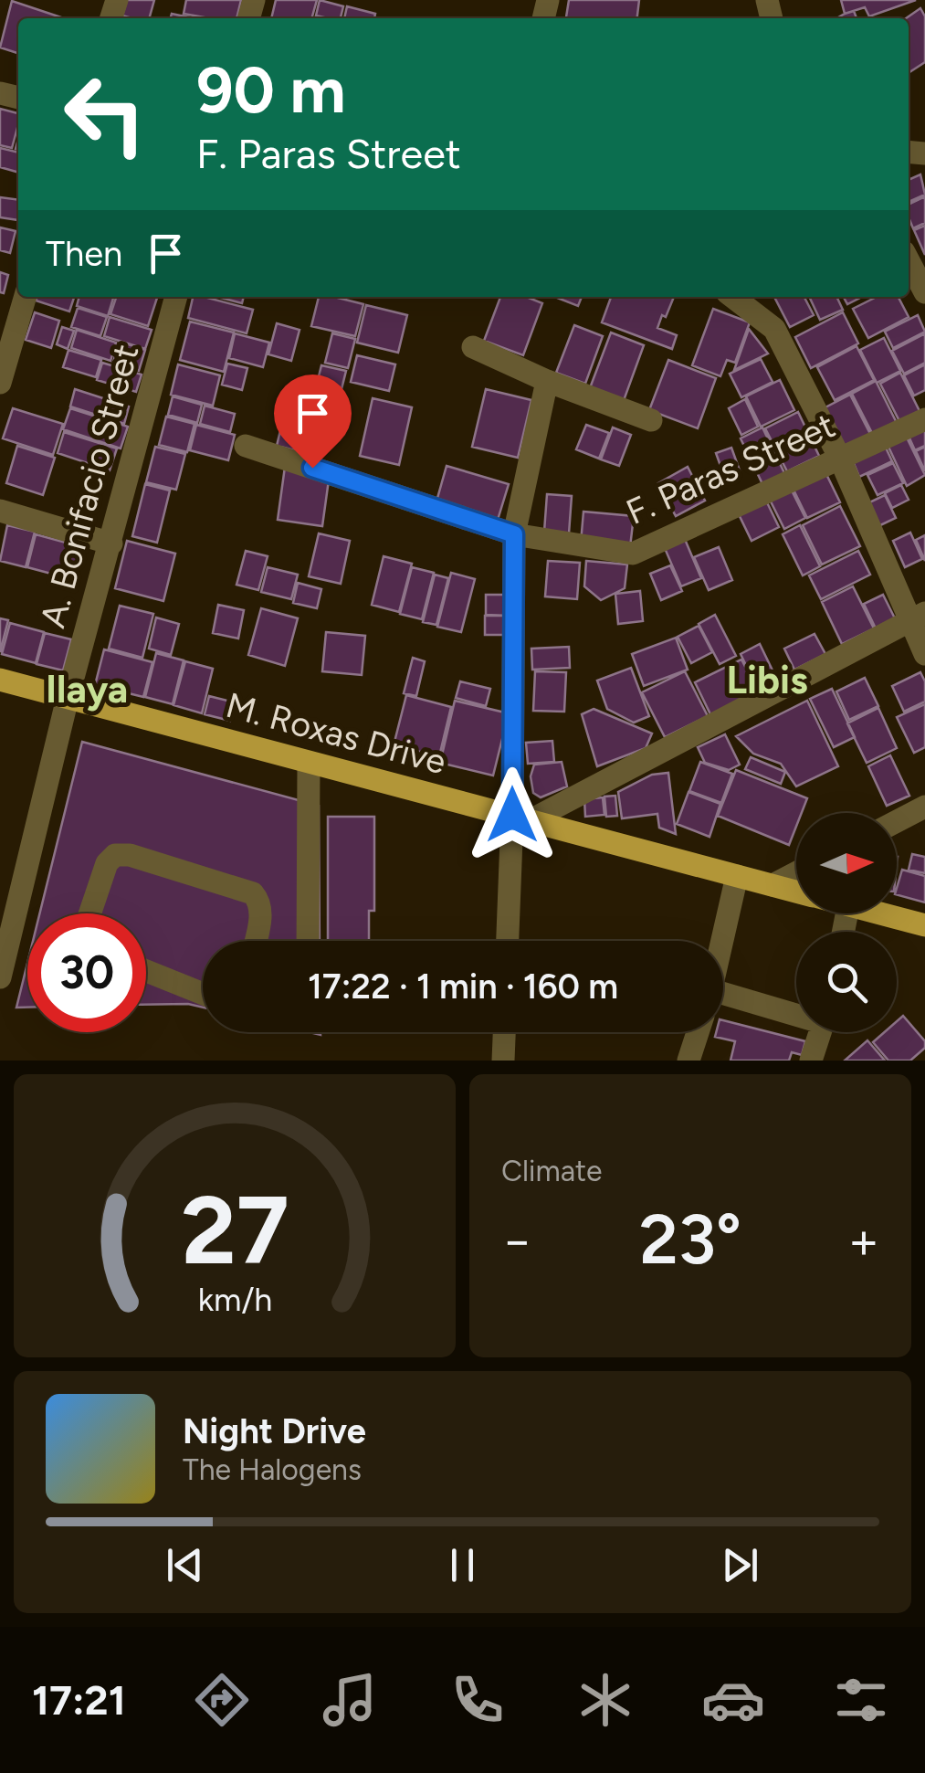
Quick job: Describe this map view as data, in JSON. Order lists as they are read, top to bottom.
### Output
{
  "streets": {
    "main road": ["M. Roxas Drive"],
    "street": ["F. Paras Street", "A. Bonifacio Street"]
  },
  "crossings": [
    ["A. Bonifacio Street", "M. Roxas Drive"]
  ],
  "districts": ["Libis", "Ilaya"],
  "north": "right",
  "page": {
    "turn": ["90 m", "F. Paras Street"],
    "then": "Then",
    "limit": "30",
    "trip": "17:22 · 1 min · 160 m",
    "tile": "Climate",
    "heat": ["−", "23°", "+"],
    "song": ["Night Drive", "The Halogens"],
    "tabs": "17:21",
    "gauge": ["27", "km/h"]
  }
}
